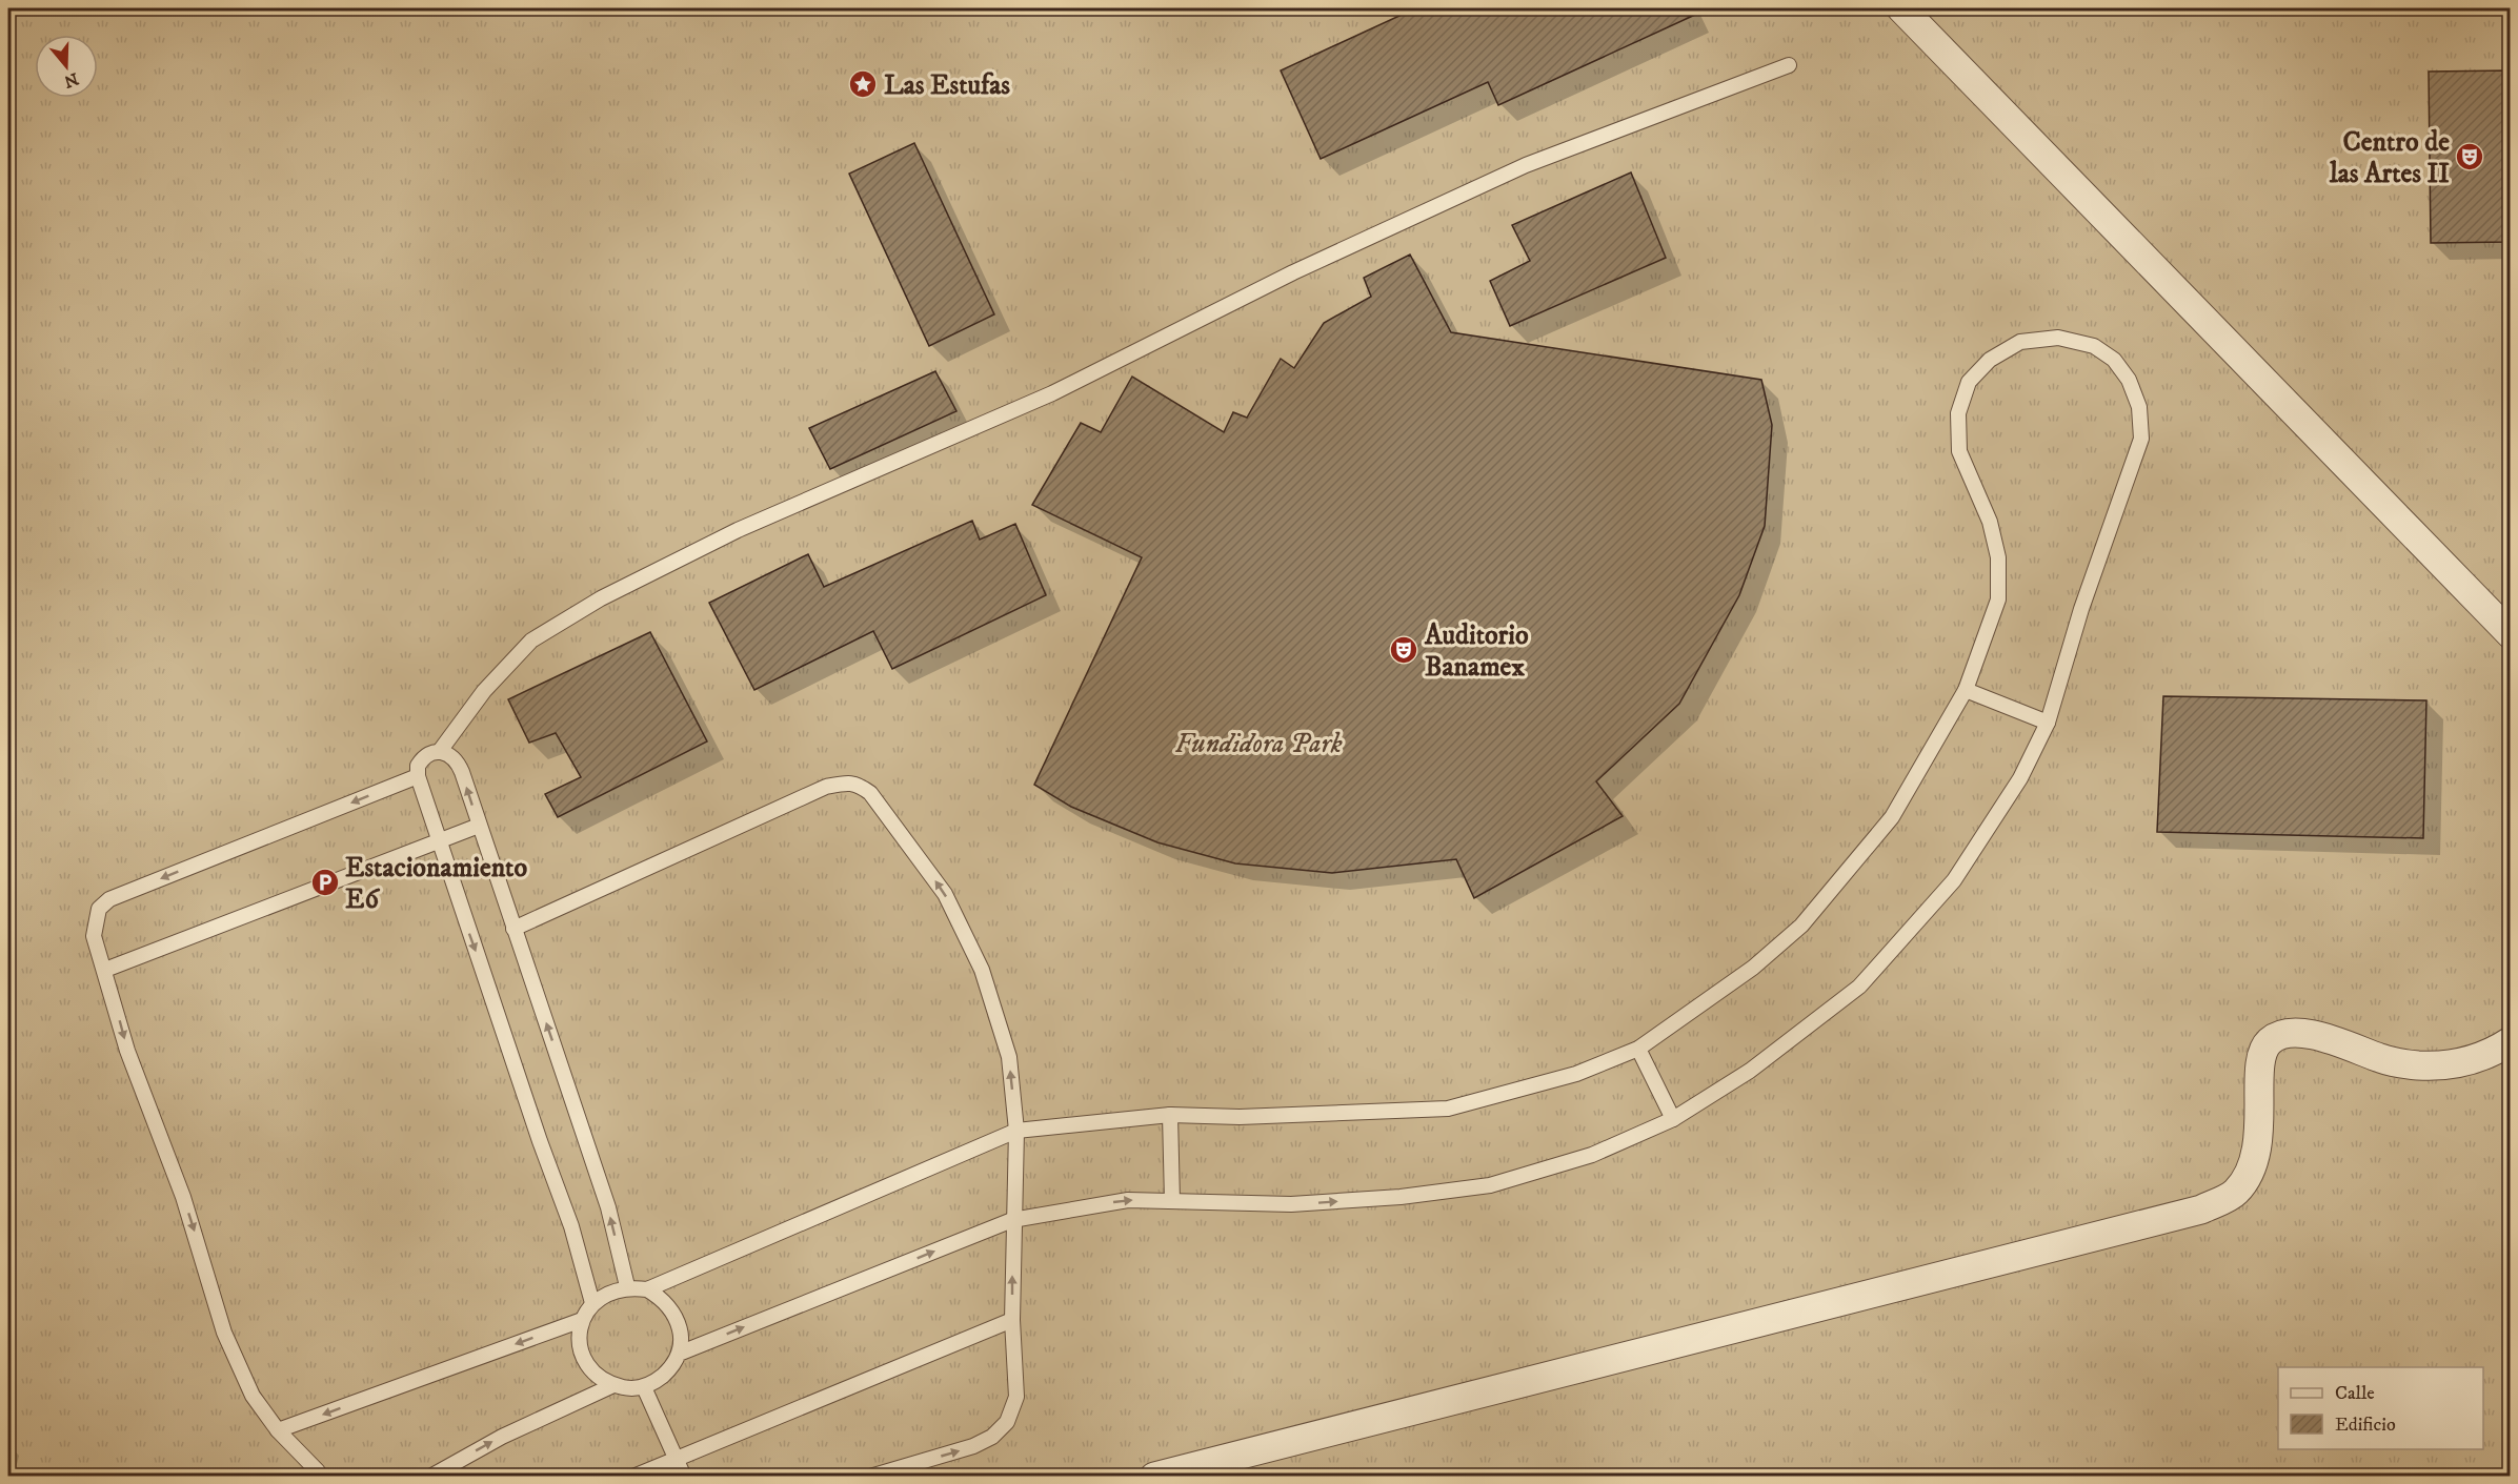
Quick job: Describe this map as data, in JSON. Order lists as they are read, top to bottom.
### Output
{
  "parks": ["Fundidora Park"],
  "places": {
    "place": ["Las Estufas"],
    "theatre": ["Centro de las Artes II", "Auditorio Banamex"],
    "parking": ["Estacionamiento E6"]
  },
  "legend": ["Calle", "Edificio"],
  "north": "bottom"
}
